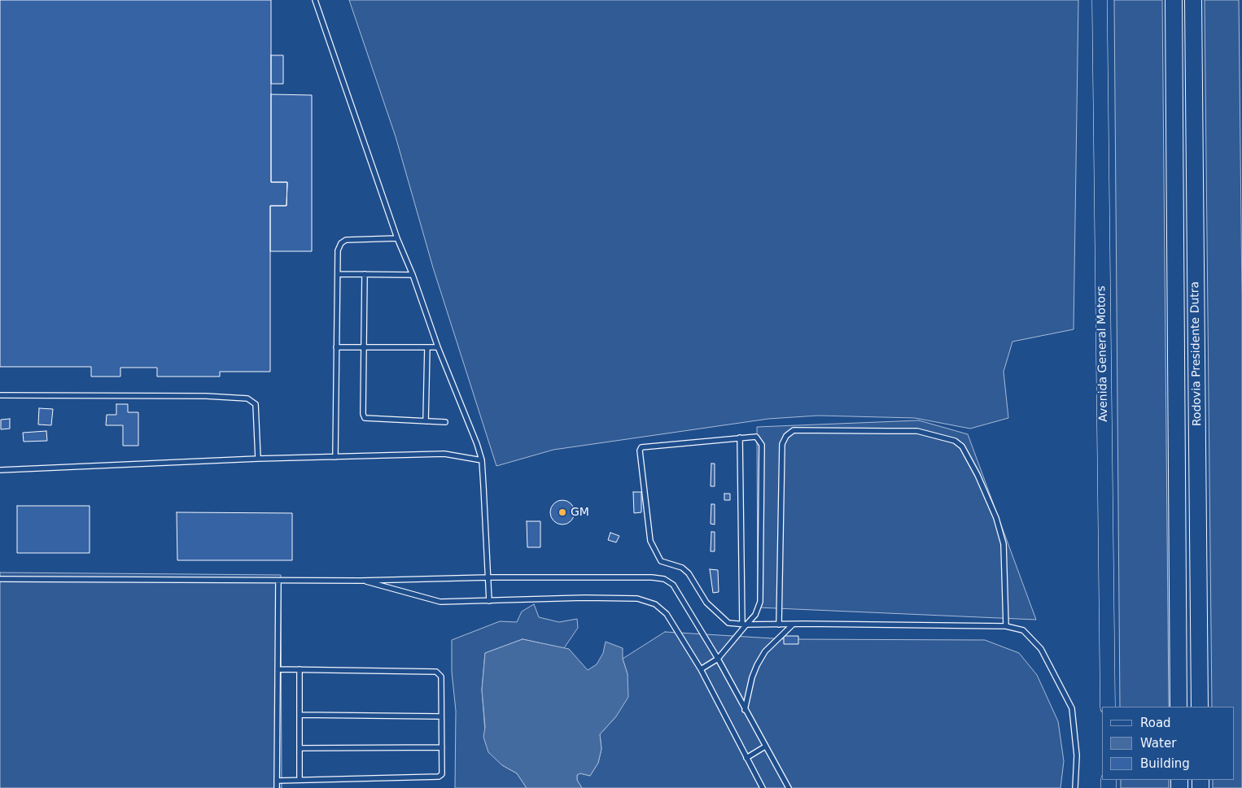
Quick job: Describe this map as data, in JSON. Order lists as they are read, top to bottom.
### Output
{
  "streets": {
    "highway": ["Rodovia Presidente Dutra"],
    "main road": ["Avenida General Motors"]
  },
  "places": ["GM"],
  "legend": ["Road", "Water", "Building"]
}
